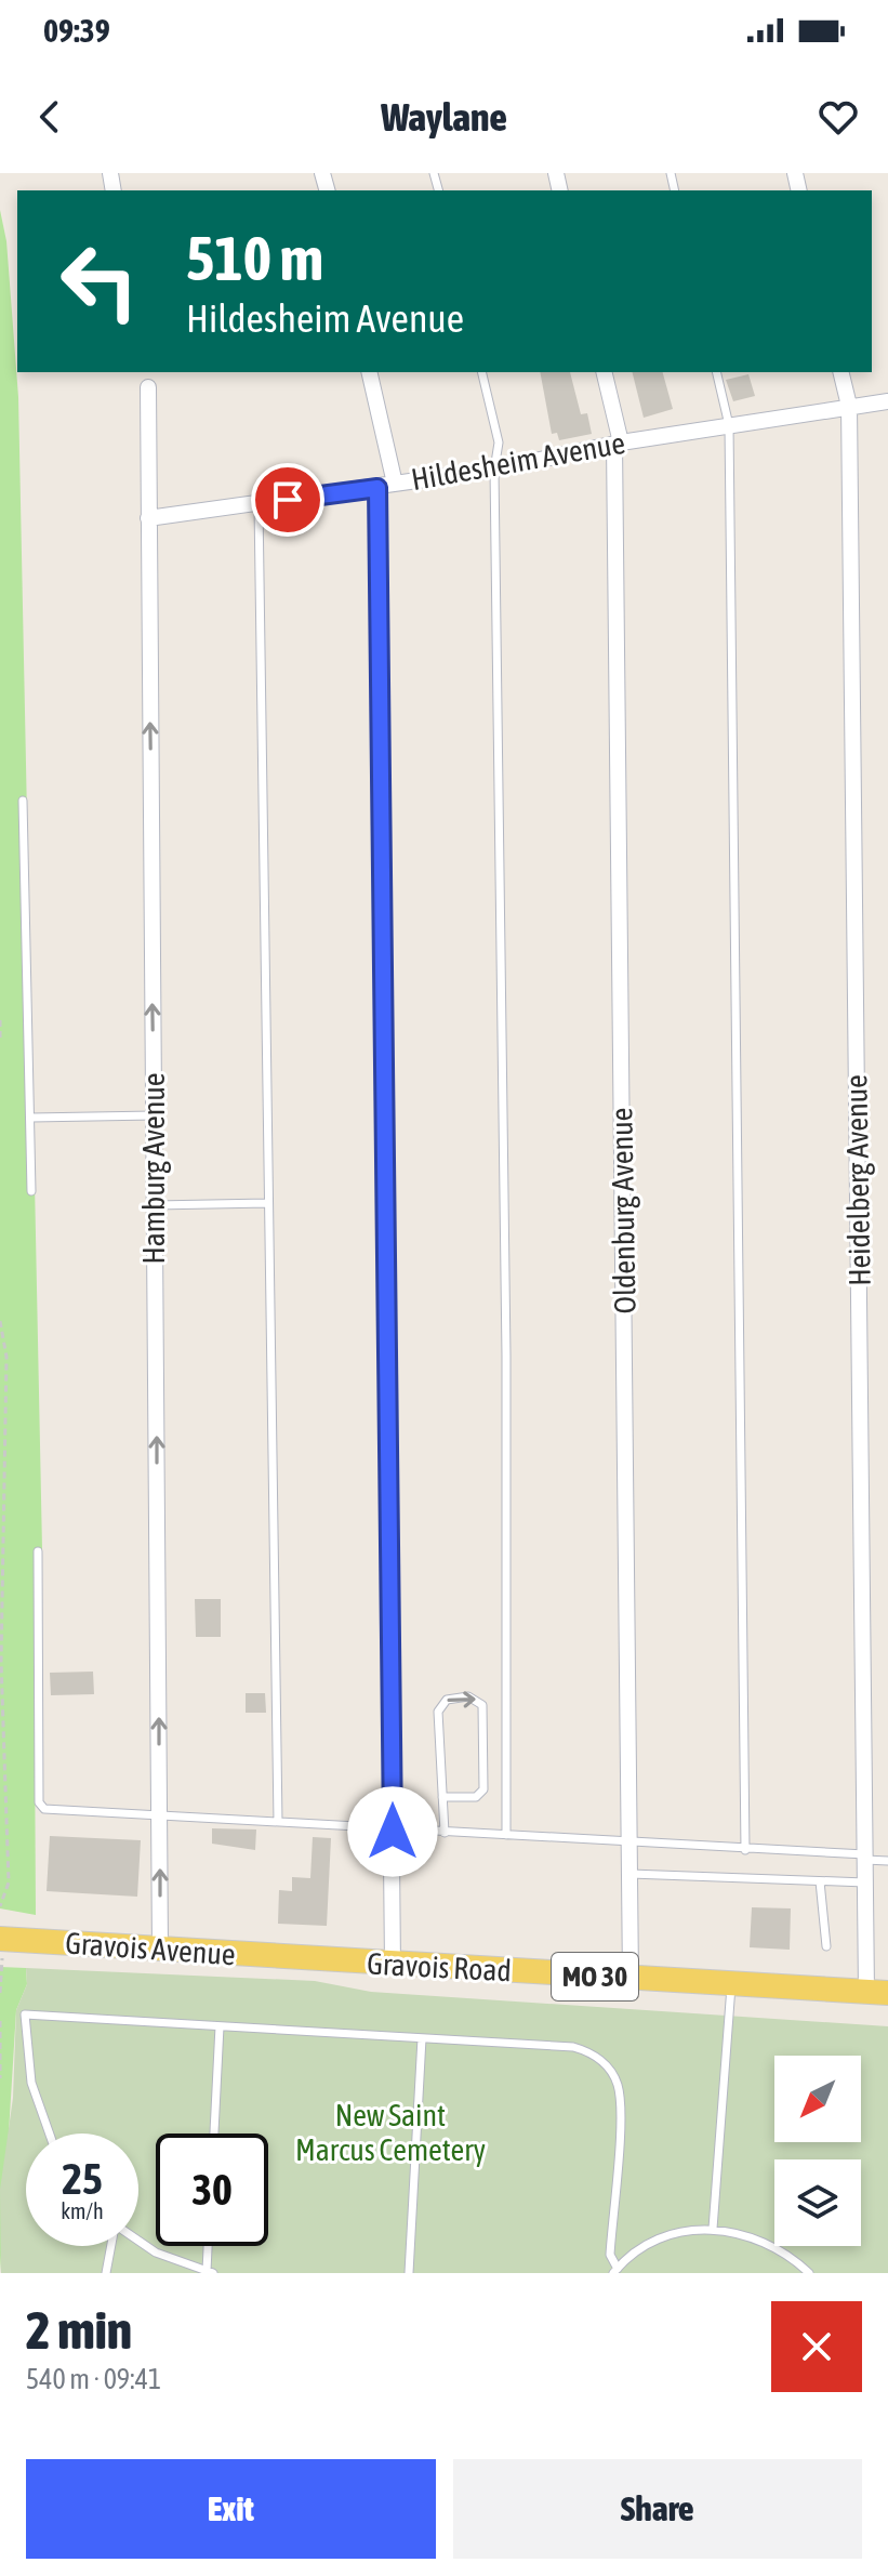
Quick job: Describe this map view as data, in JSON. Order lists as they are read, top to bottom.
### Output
{
  "streets": {
    "main road": ["Gravois Avenue", "Gravois Road", "MO 30"],
    "street": [
      "Hildesheim Avenue",
      "Hamburg Avenue",
      "Heidelberg Avenue",
      "Oldenburg Avenue"
    ]
  },
  "crossings": [
    ["Hildesheim Avenue", "Hamburg Avenue"],
    ["Hildesheim Avenue", "Heidelberg Avenue"],
    ["Hildesheim Avenue", "Oldenburg Avenue"],
    ["Hamburg Avenue", "Gravois Avenue"],
    ["Heidelberg Avenue", "Gravois Road"],
    ["Oldenburg Avenue", "Gravois Road"],
    ["Gravois Avenue", "Gravois Road"]
  ],
  "one_way": ["Hamburg Avenue"],
  "parks": ["New Saint Marcus Cemetery"],
  "north": "bottom left",
  "page": {
    "status": "09:39",
    "header": "Waylane",
    "turn": ["510 m", "Hildesheim Avenue"],
    "speed": "25 km/h",
    "limit": "30",
    "heading": ["2 min", "540 m · 09:41"],
    "buttons": ["Exit", "Share"]
  }
}
